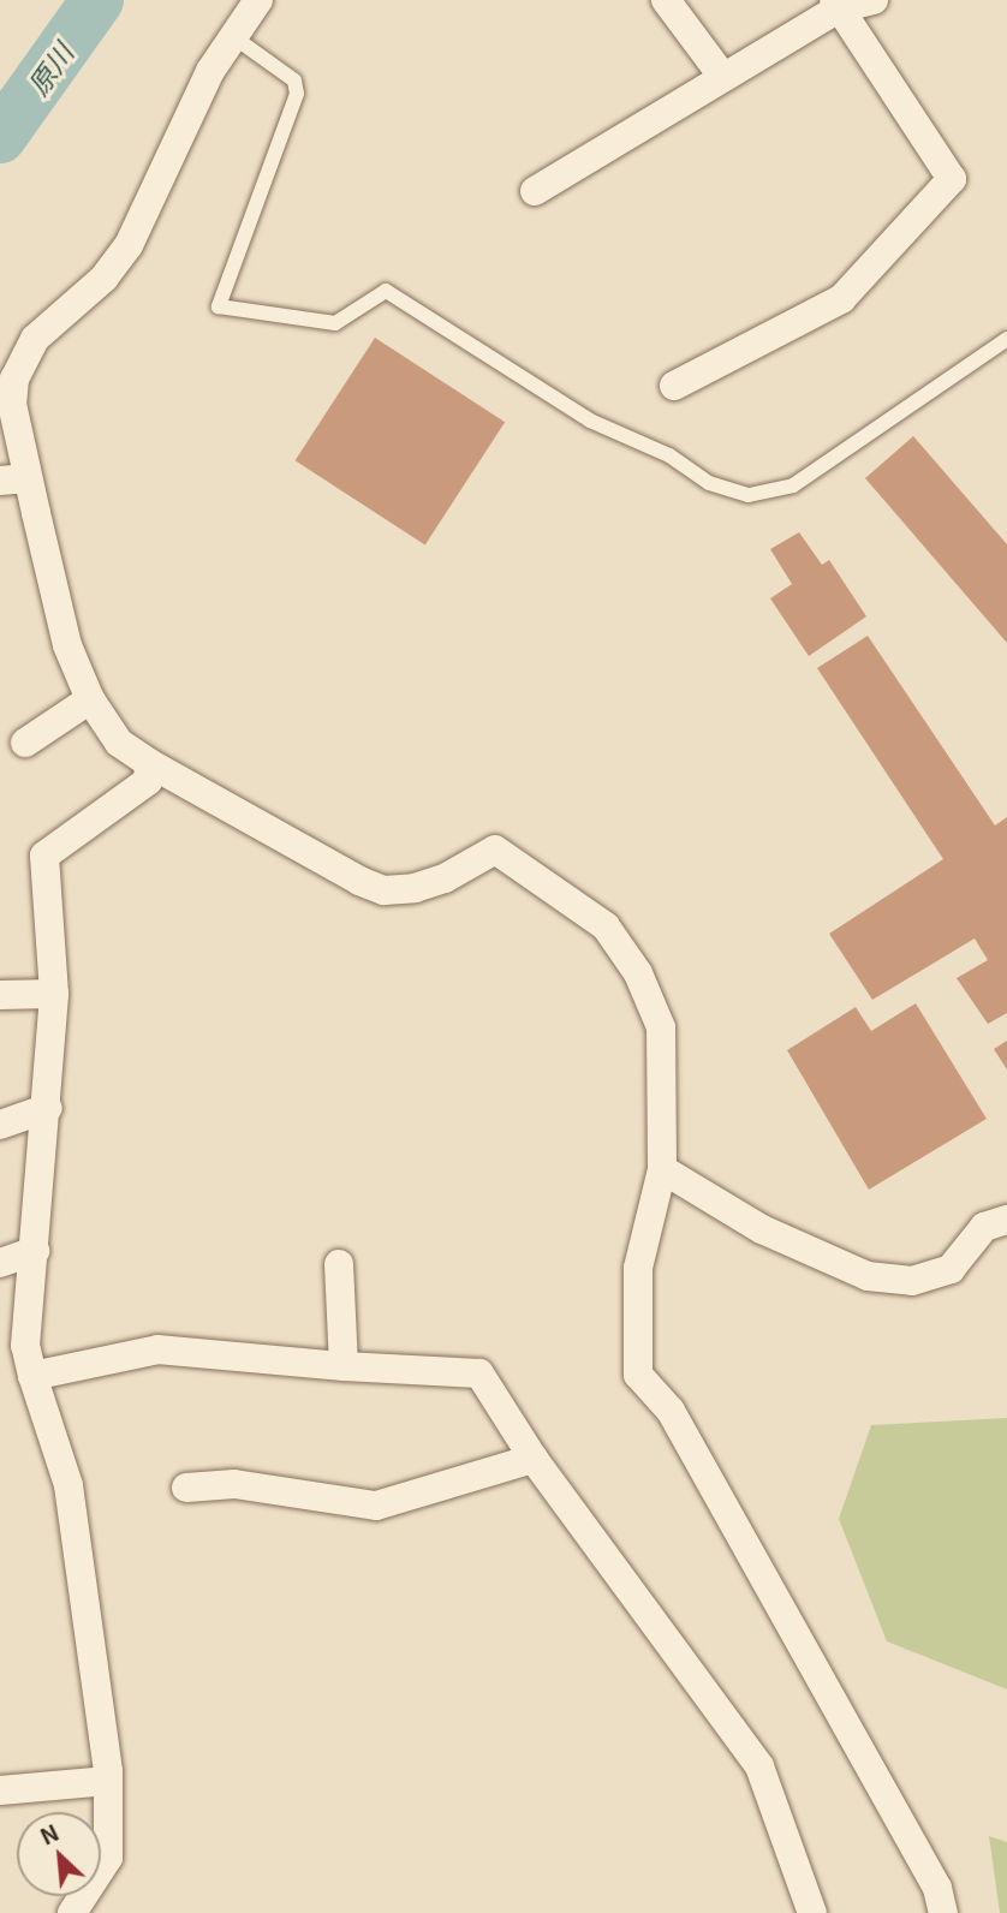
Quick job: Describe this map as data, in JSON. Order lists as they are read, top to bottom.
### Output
{
  "water": ["原川"],
  "north": "top left"
}
